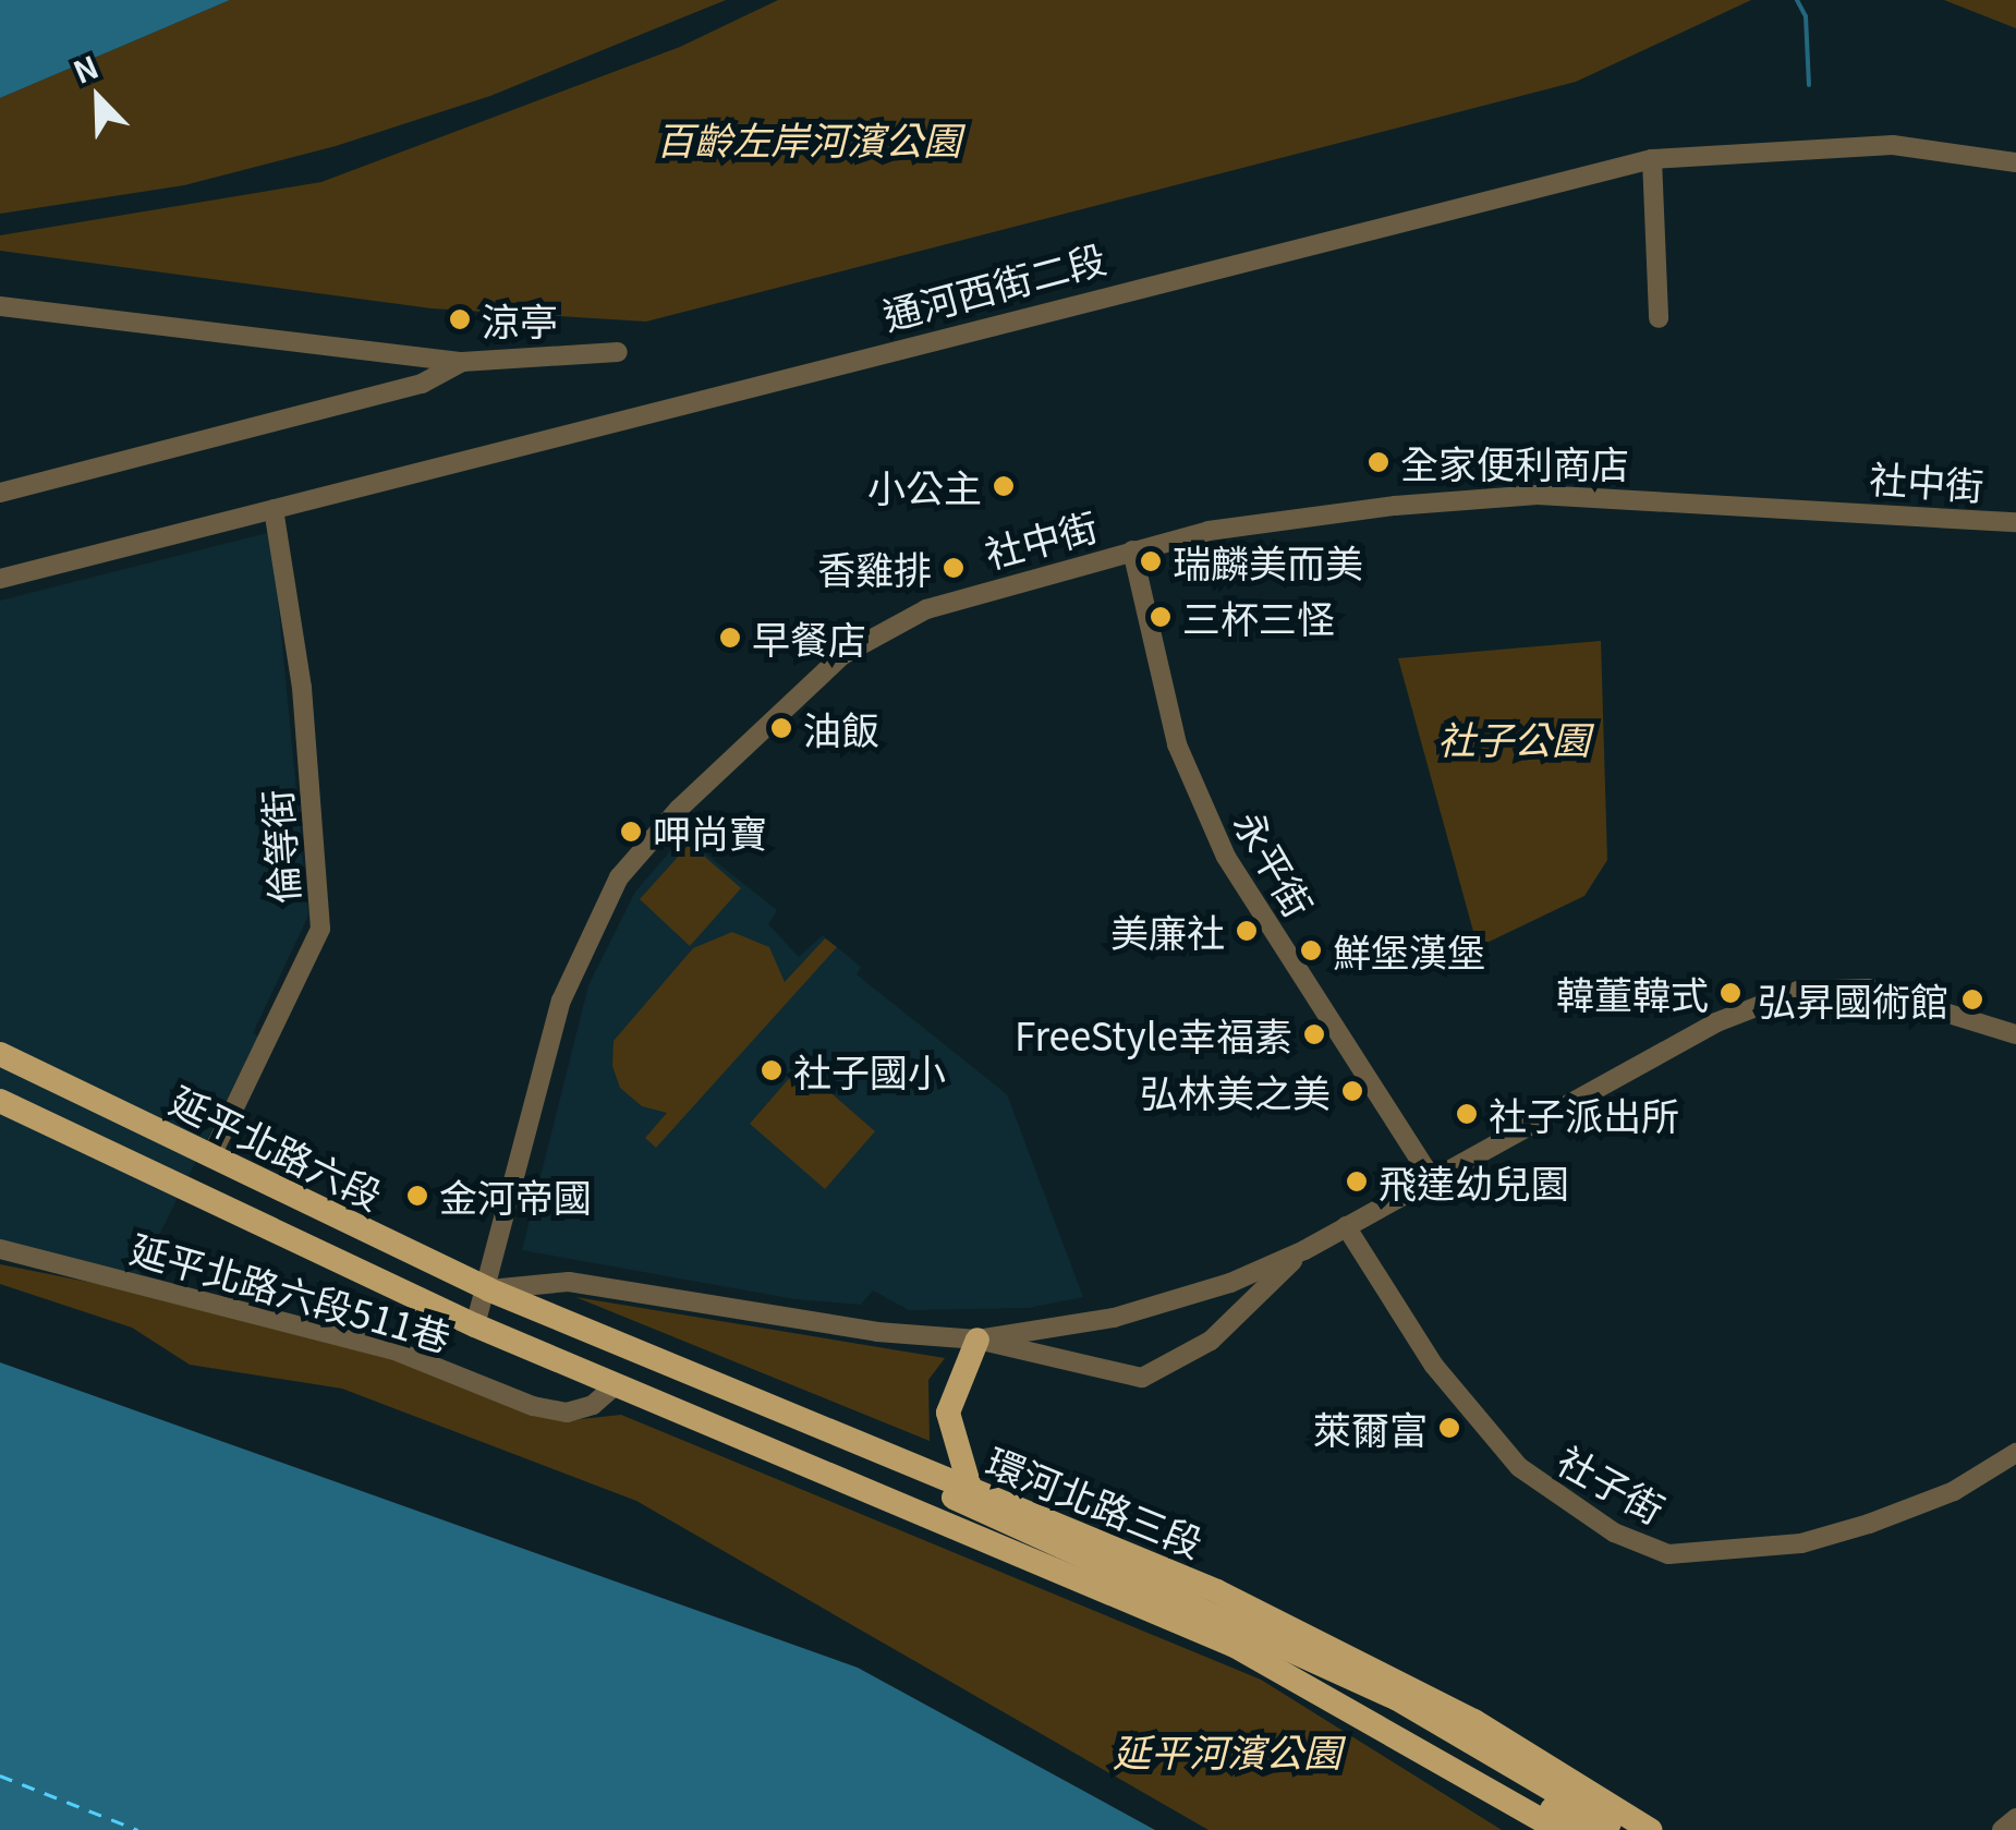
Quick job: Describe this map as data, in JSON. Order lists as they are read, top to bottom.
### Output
{
  "streets": {
    "main road": ["延平北路六段", "環河北路三段"],
    "street": [
      "通河西街二段",
      "社中街",
      "倫等街",
      "永平街",
      "延平北路六段511巷",
      "社子街"
    ]
  },
  "crossings": [
    ["通河西街二段", "倫等街"],
    ["社中街", "永平街"],
    ["社中街", "延平北路六段"],
    ["社中街", "環河北路三段"],
    ["倫等街", "延平北路六段"],
    ["延平北路六段", "環河北路三段"],
    ["延平北路六段511巷", "環河北路三段"]
  ],
  "parks": ["百齡左岸河濱公園", "社子公園", "延平河濱公園"],
  "places": [
    "涼亭",
    "全家便利商店",
    "小公主",
    "瑞麟美而美",
    "香雞排",
    "三杯三怪",
    "早餐店",
    "油飯",
    "呷尚寶",
    "美廉社",
    "鮮堡漢堡",
    "韓董韓式",
    "弘昇國術館",
    "FreeStyle幸福素",
    "社子國小",
    "弘林美之美",
    "社子派出所",
    "飛達幼兒園",
    "金河帝國",
    "萊爾富"
  ],
  "north": "top left"
}
